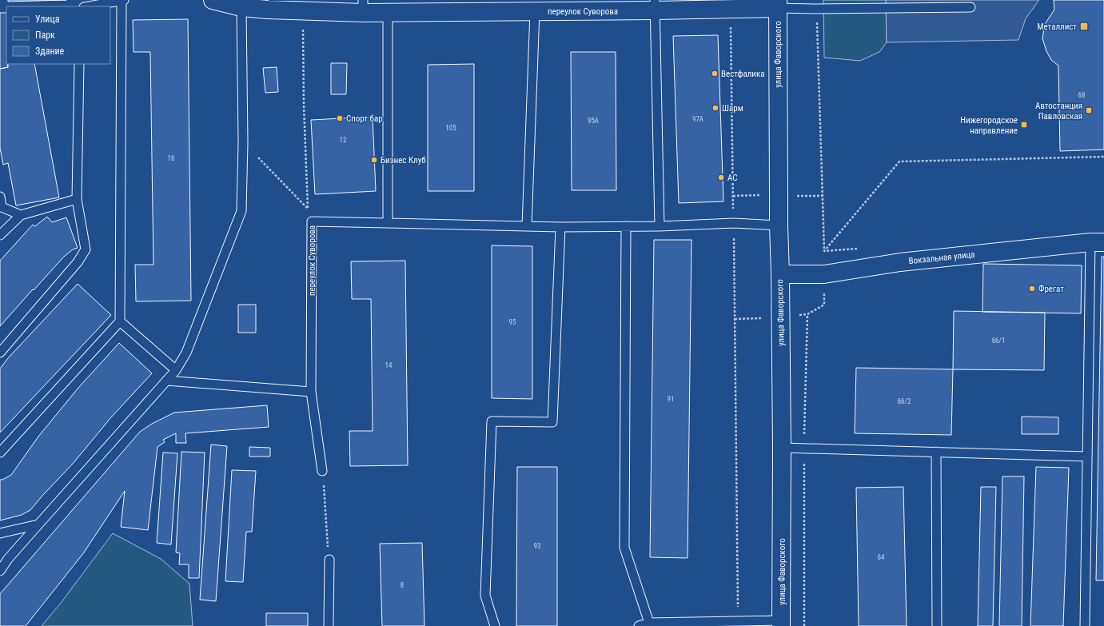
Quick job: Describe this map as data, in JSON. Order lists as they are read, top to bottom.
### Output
{
  "streets": {
    "street": ["переулок Суворова", "улица Фаворского", "Вокзальная улица"]
  },
  "crossings": [
    ["переулок Суворова", "улица Фаворского"],
    ["улица Фаворского", "Вокзальная улица"]
  ],
  "places": {
    "transit": ["Металлист", "Автостанция Павловская", "Нижегородское направление"],
    "other": [
      "Вестфалика",
      "Шарм",
      "Спорт бар",
      "Бизнес Клуб",
      "АС",
      "Фрегат"
    ]
  },
  "house_numbers": [
    "68",
    "97А",
    "95А",
    "105",
    "12",
    "16",
    "95",
    "66/1",
    "14",
    "91",
    "66/2",
    "93",
    "64",
    "8"
  ],
  "legend": ["Улица", "Парк", "Здание"]
}
